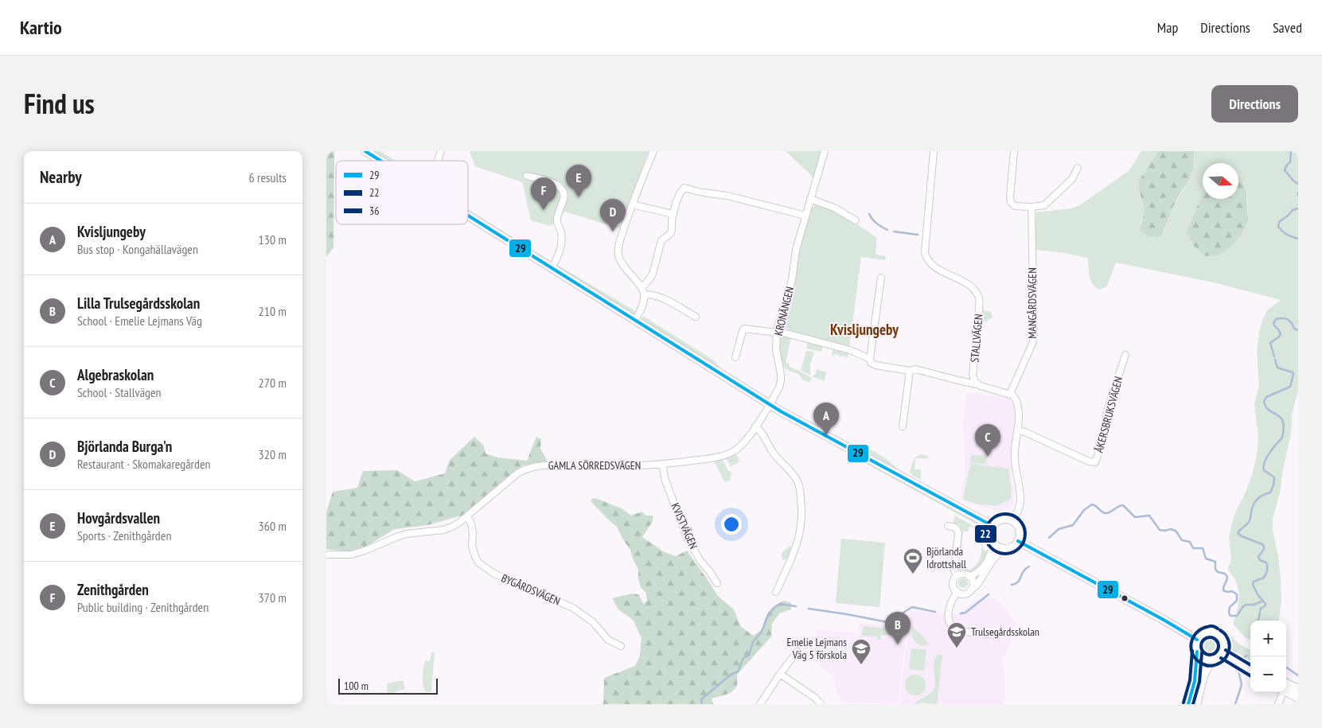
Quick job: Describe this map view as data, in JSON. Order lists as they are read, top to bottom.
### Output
{
  "streets": {
    "street": [
      "MANGÅRDSVÄGEN",
      "KRONÄNGEN",
      "STALLVÄGEN",
      "ÅKERSBRUKSVÄGEN",
      "GAMLA SÖRREDSVÄGEN",
      "KVISTVÄGEN",
      "BYGÅRDSVÄGEN"
    ]
  },
  "crossings": [
    ["KRONÄNGEN", "GAMLA SÖRREDSVÄGEN"],
    ["GAMLA SÖRREDSVÄGEN", "KVISTVÄGEN"],
    ["GAMLA SÖRREDSVÄGEN", "BYGÅRDSVÄGEN"]
  ],
  "districts": ["Kvisljungeby"],
  "places": {
    "sports": ["Björlanda Idrottshall"],
    "school or university": ["Trulsegårdsskolan", "Emelie Lejmans Väg 5 förskola"]
  },
  "lines": ["transit line 29", "transit line 22", "transit line 36"],
  "legend": ["29", "22", "36"],
  "scale_bar": "100 m",
  "north": "right",
  "page": {
    "header": "Kartio",
    "nav": ["Map", "Directions", "Saved"],
    "title": "Find us",
    "buttons": "Directions",
    "heading": ["Nearby", "6 results"],
    "pins": [
      "E",
      "F",
      "D",
      "A",
      "C",
      "B"
    ],
    "list": [
      {
        "mark": "A",
        "name": "Kvisljungeby",
        "note": "Bus stop · Kongahällavägen",
        "value": "130 m"
      },
      {
        "mark": "B",
        "name": "Lilla Trulsegårdsskolan",
        "note": "School · Emelie Lejmans Väg",
        "value": "210 m"
      },
      {
        "mark": "C",
        "name": "Algebraskolan",
        "note": "School · Stallvägen",
        "value": "270 m"
      },
      {
        "mark": "D",
        "name": "Björlanda Burga'n",
        "note": "Restaurant · Skomakaregården",
        "value": "320 m"
      },
      {
        "mark": "E",
        "name": "Hovgårdsvallen",
        "note": "Sports · Zenithgården",
        "value": "360 m"
      },
      {
        "mark": "F",
        "name": "Zenithgården",
        "note": "Public building · Zenithgården",
        "value": "370 m"
      }
    ],
    "map_buttons": ["+", "−"],
    "scale": "100 m"
  }
}
